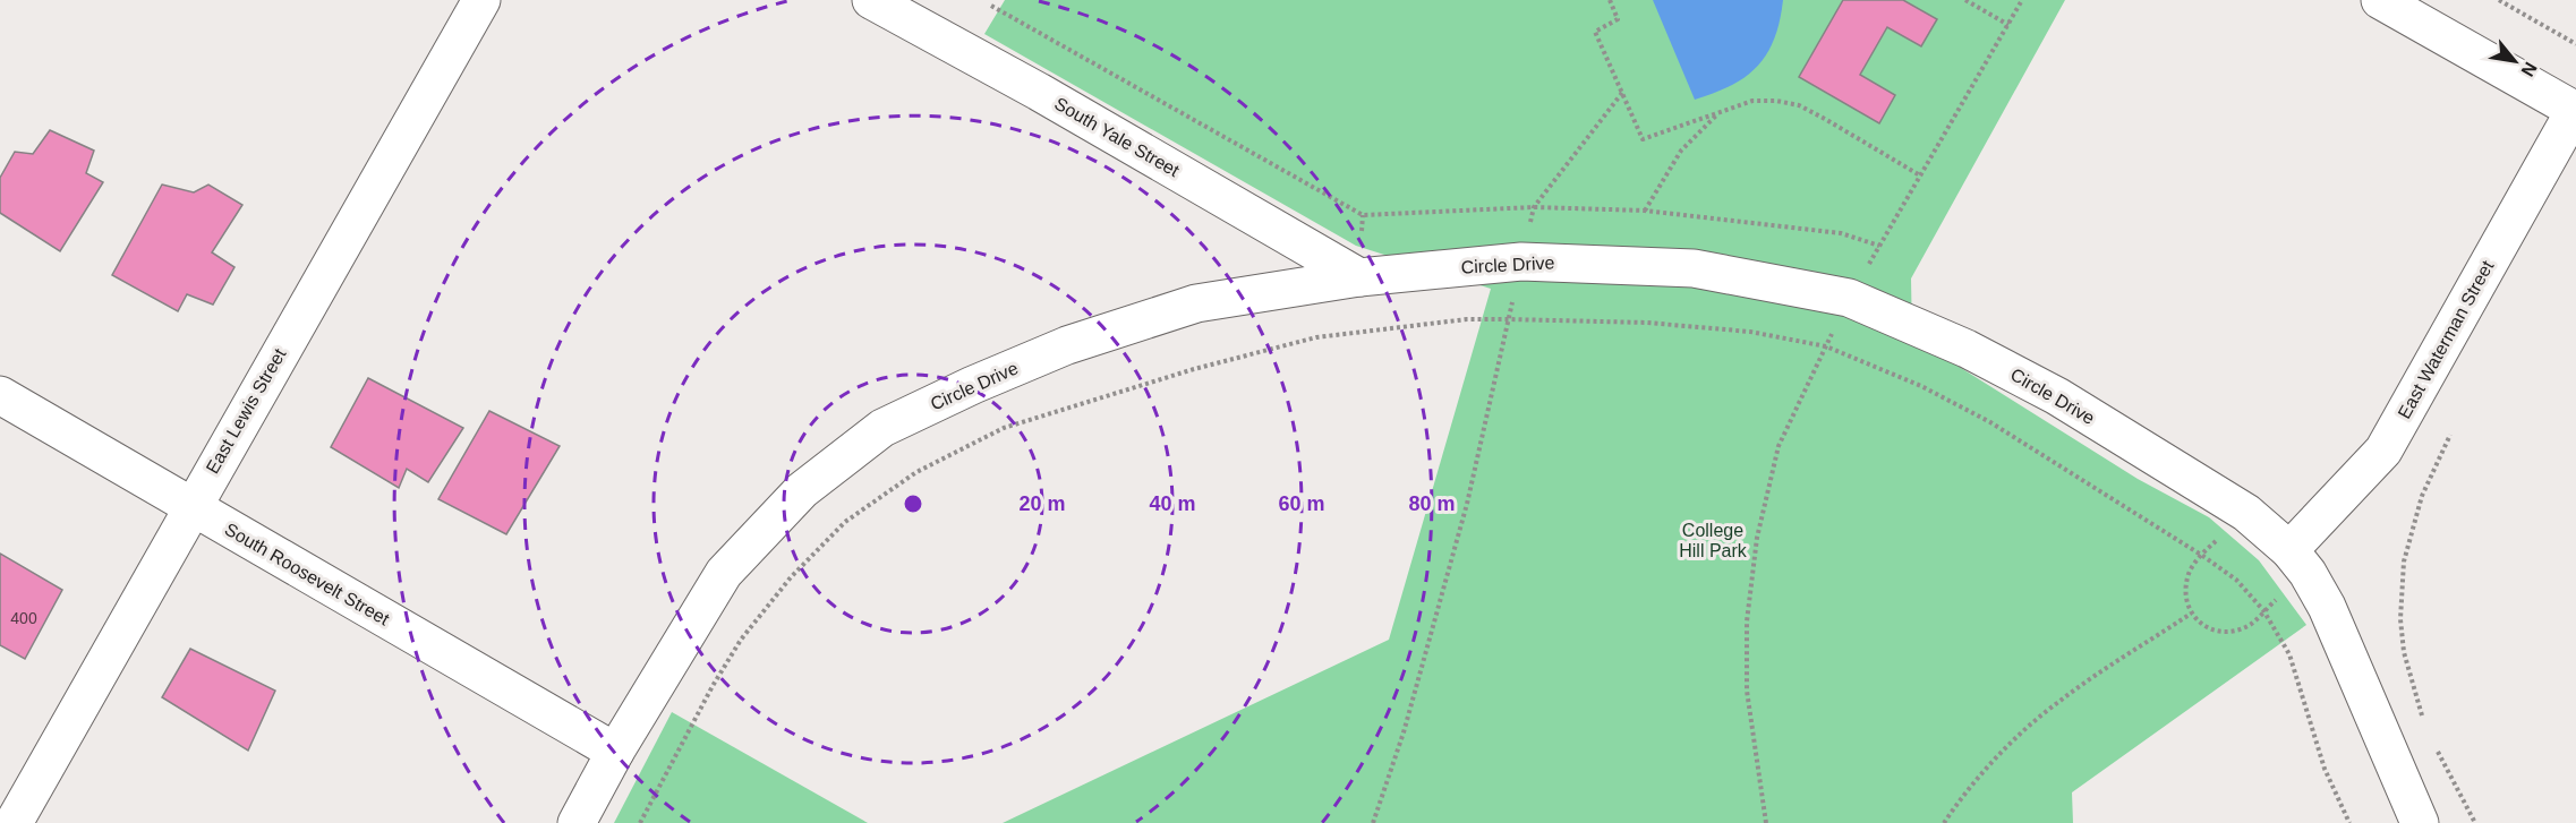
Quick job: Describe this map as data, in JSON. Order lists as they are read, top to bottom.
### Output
{
  "streets": {
    "street": [
      "South Yale Street",
      "Circle Drive",
      "East Waterman Street",
      "East Lewis Street",
      "South Roosevelt Street"
    ]
  },
  "crossings": [
    ["South Yale Street", "Circle Drive"],
    ["Circle Drive", "East Waterman Street"],
    ["Circle Drive", "South Roosevelt Street"],
    ["East Lewis Street", "South Roosevelt Street"]
  ],
  "parks": ["College Hill Park"],
  "house_numbers": ["400"],
  "north": "bottom right",
  "rings": [
    "20 m",
    "40 m",
    "60 m",
    "80 m"
  ]
}
